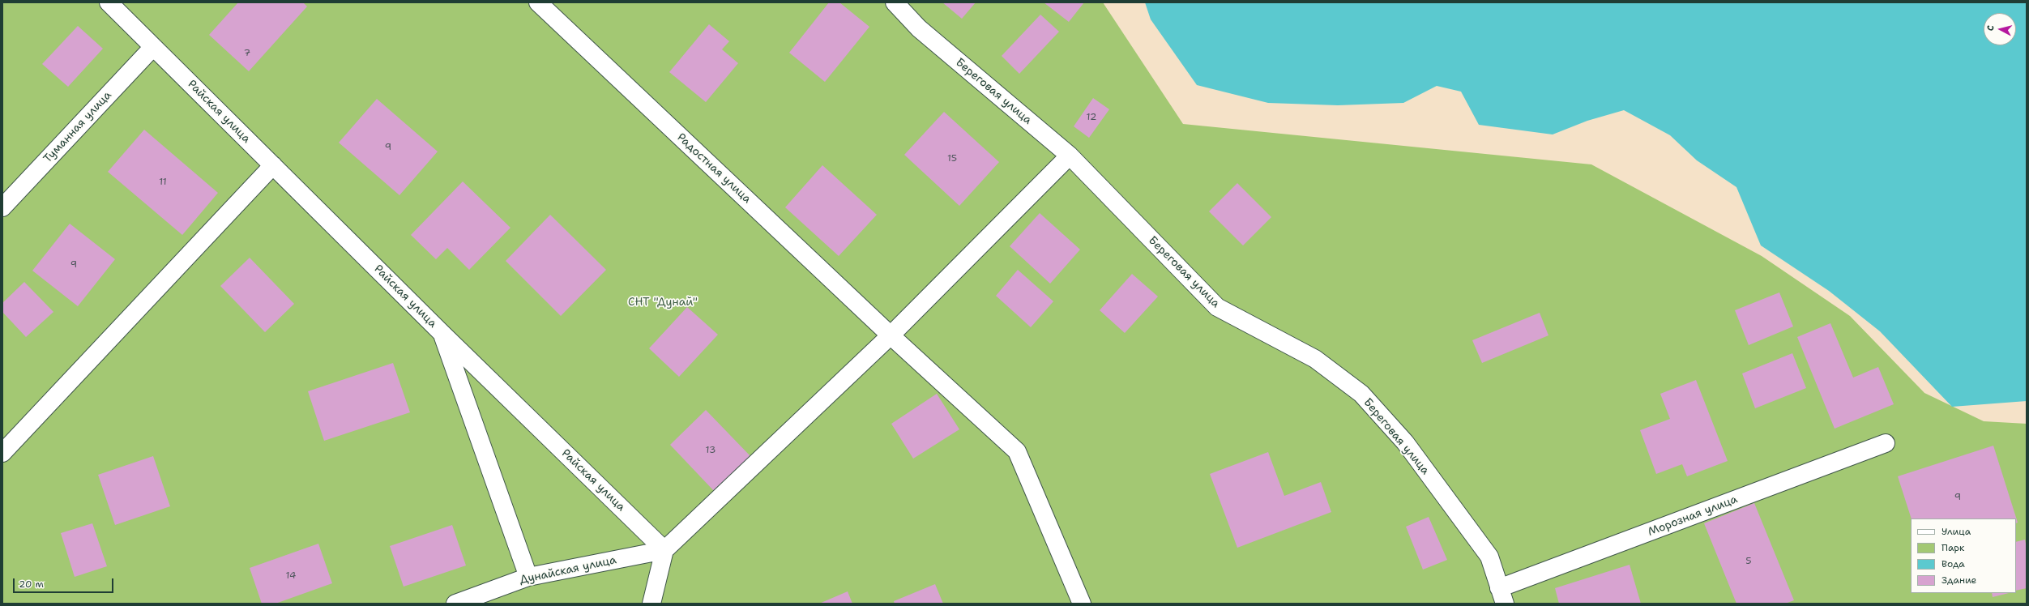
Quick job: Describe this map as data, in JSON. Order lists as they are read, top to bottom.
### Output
{
  "streets": {
    "street": [
      "Береговая улица",
      "Райская улица",
      "Туманная улица",
      "Радостная улица",
      "Морозная улица",
      "Дунайская улица"
    ]
  },
  "crossings": [
    ["Береговая улица", "Морозная улица"],
    ["Райская улица", "Туманная улица"],
    ["Райская улица", "Дунайская улица"]
  ],
  "parks": ["СНТ \"Дунай\""],
  "house_numbers": [
    "7",
    "12",
    "9",
    "15",
    "11",
    "9",
    "13",
    "9",
    "5",
    "14"
  ],
  "legend": [
    "Улица",
    "Парк",
    "Вода",
    "Здание"
  ],
  "scale_bar": "20 m",
  "north": "left"
}
